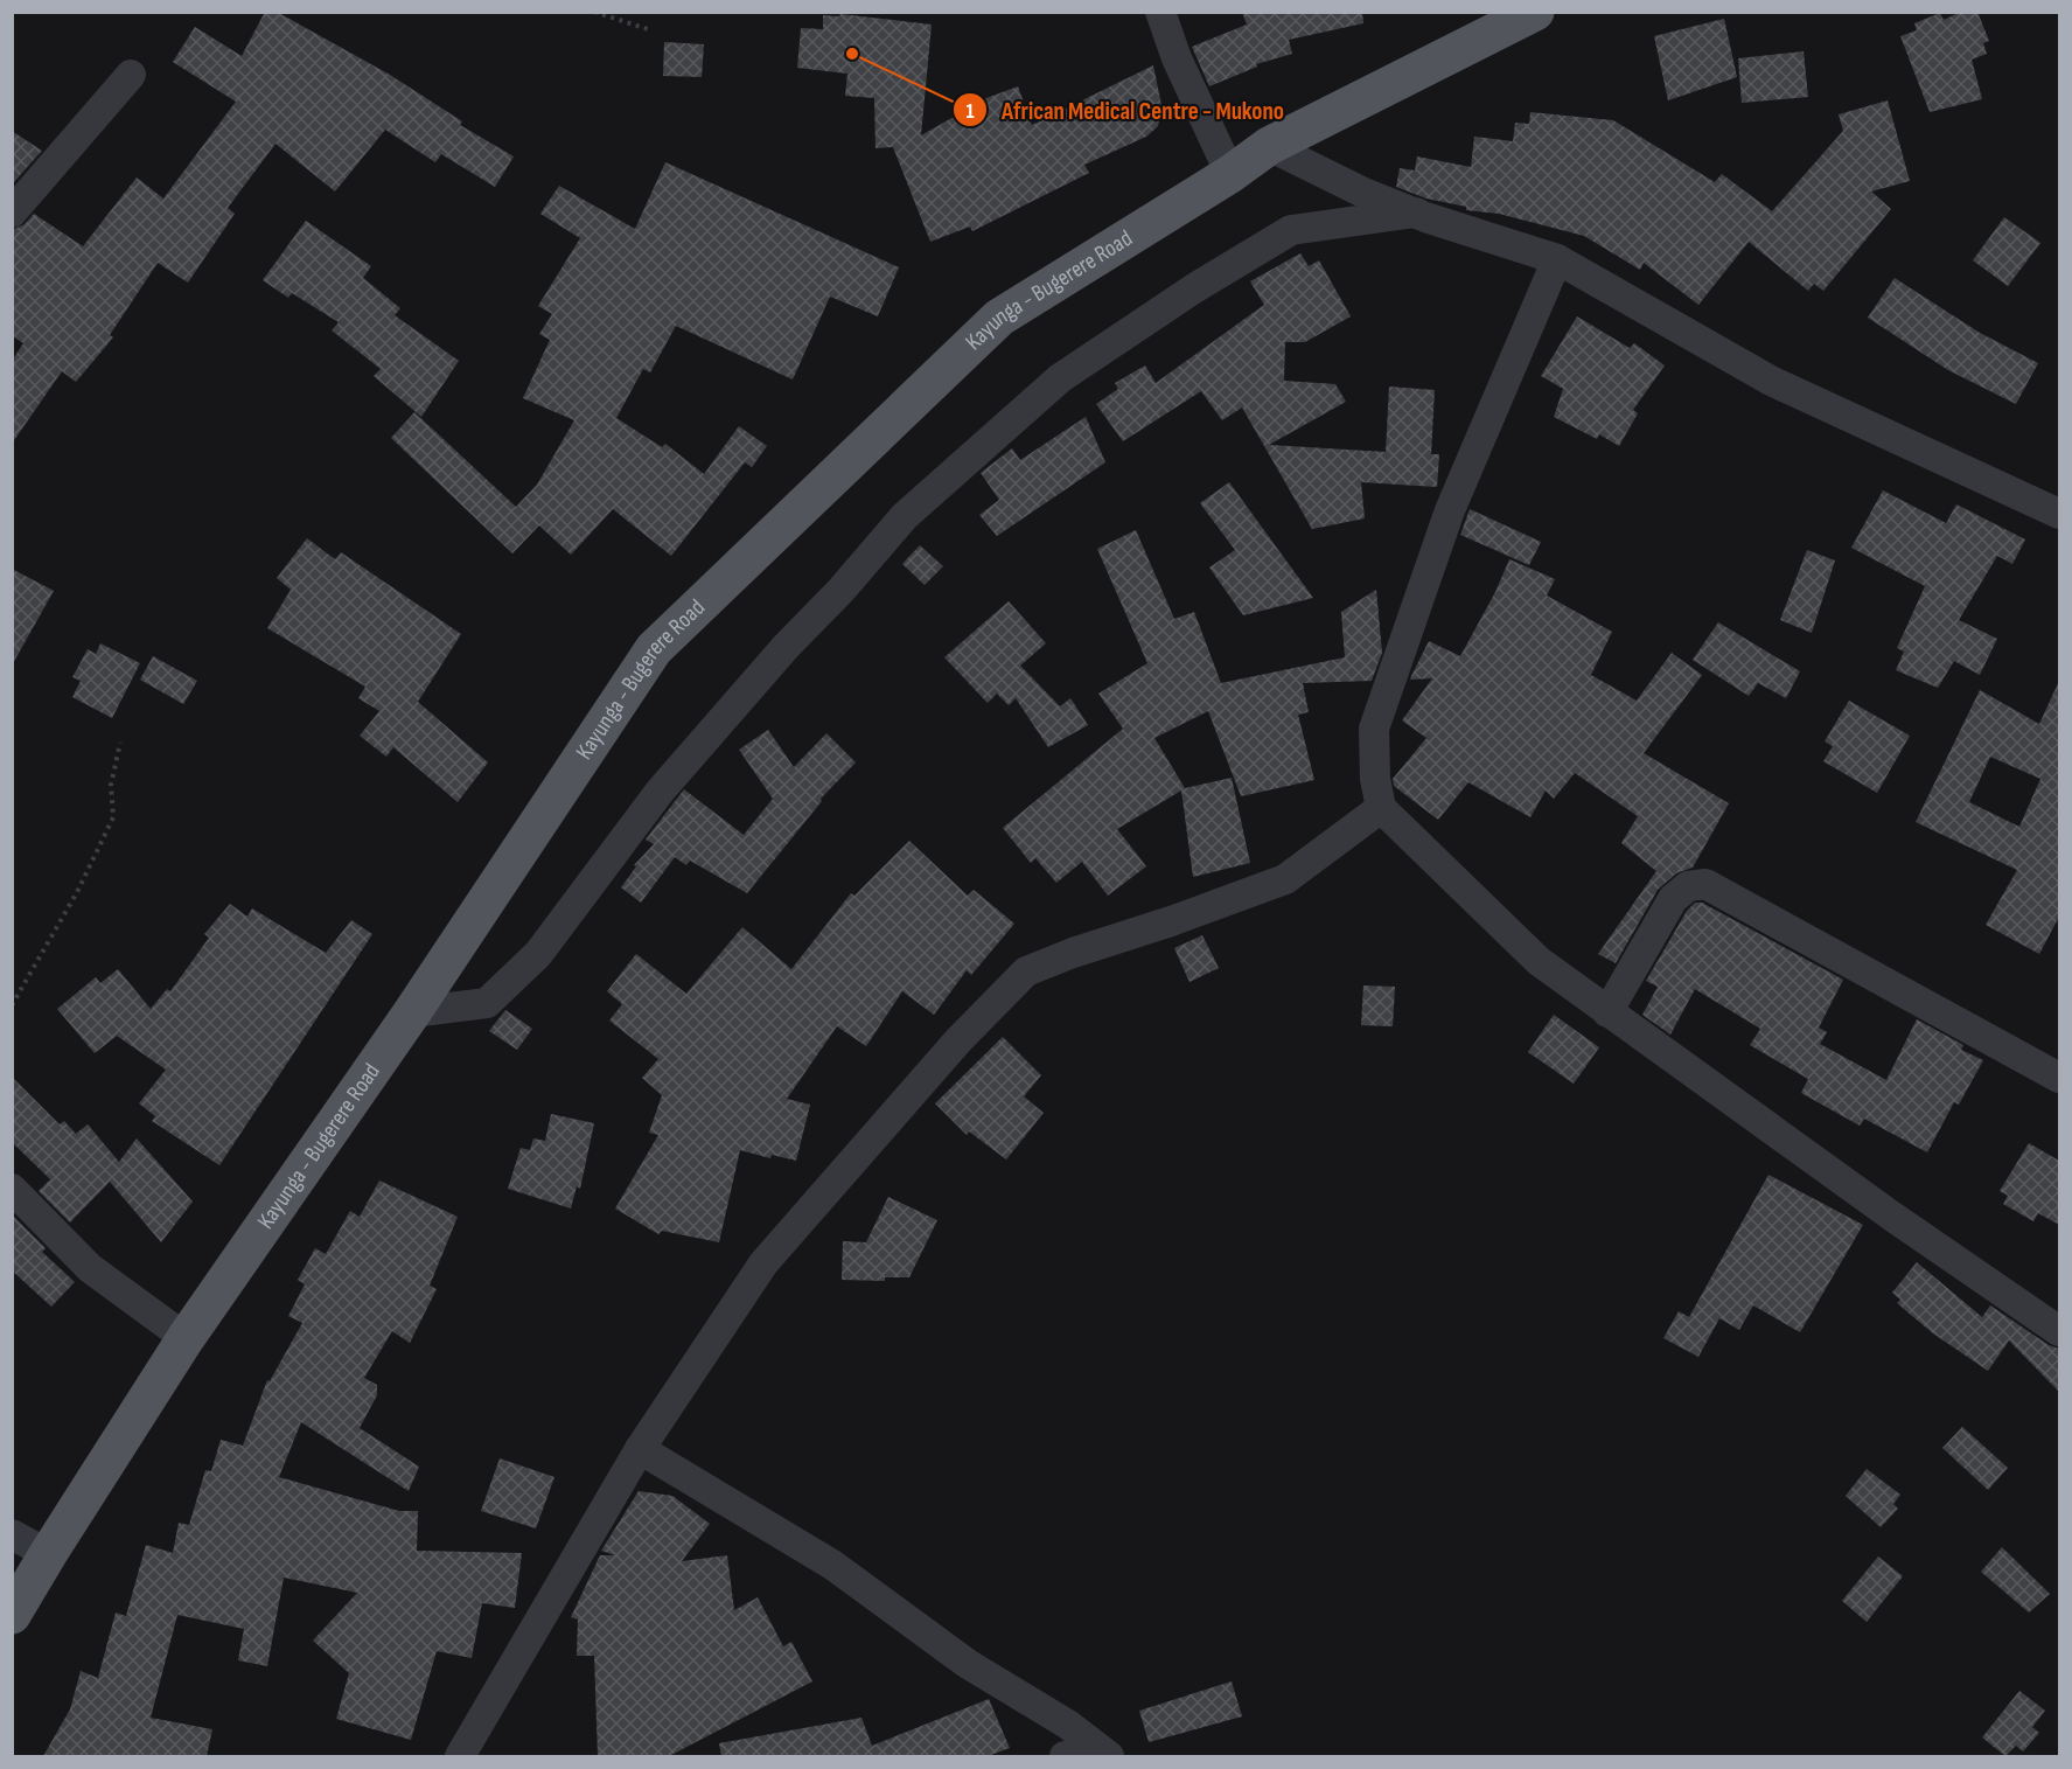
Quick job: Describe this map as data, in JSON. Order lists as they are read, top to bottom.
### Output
{
  "streets": {
    "main road": ["Kayunga - Bugerere Road"]
  },
  "places": ["African Medical Centre - Mukono"]
}
